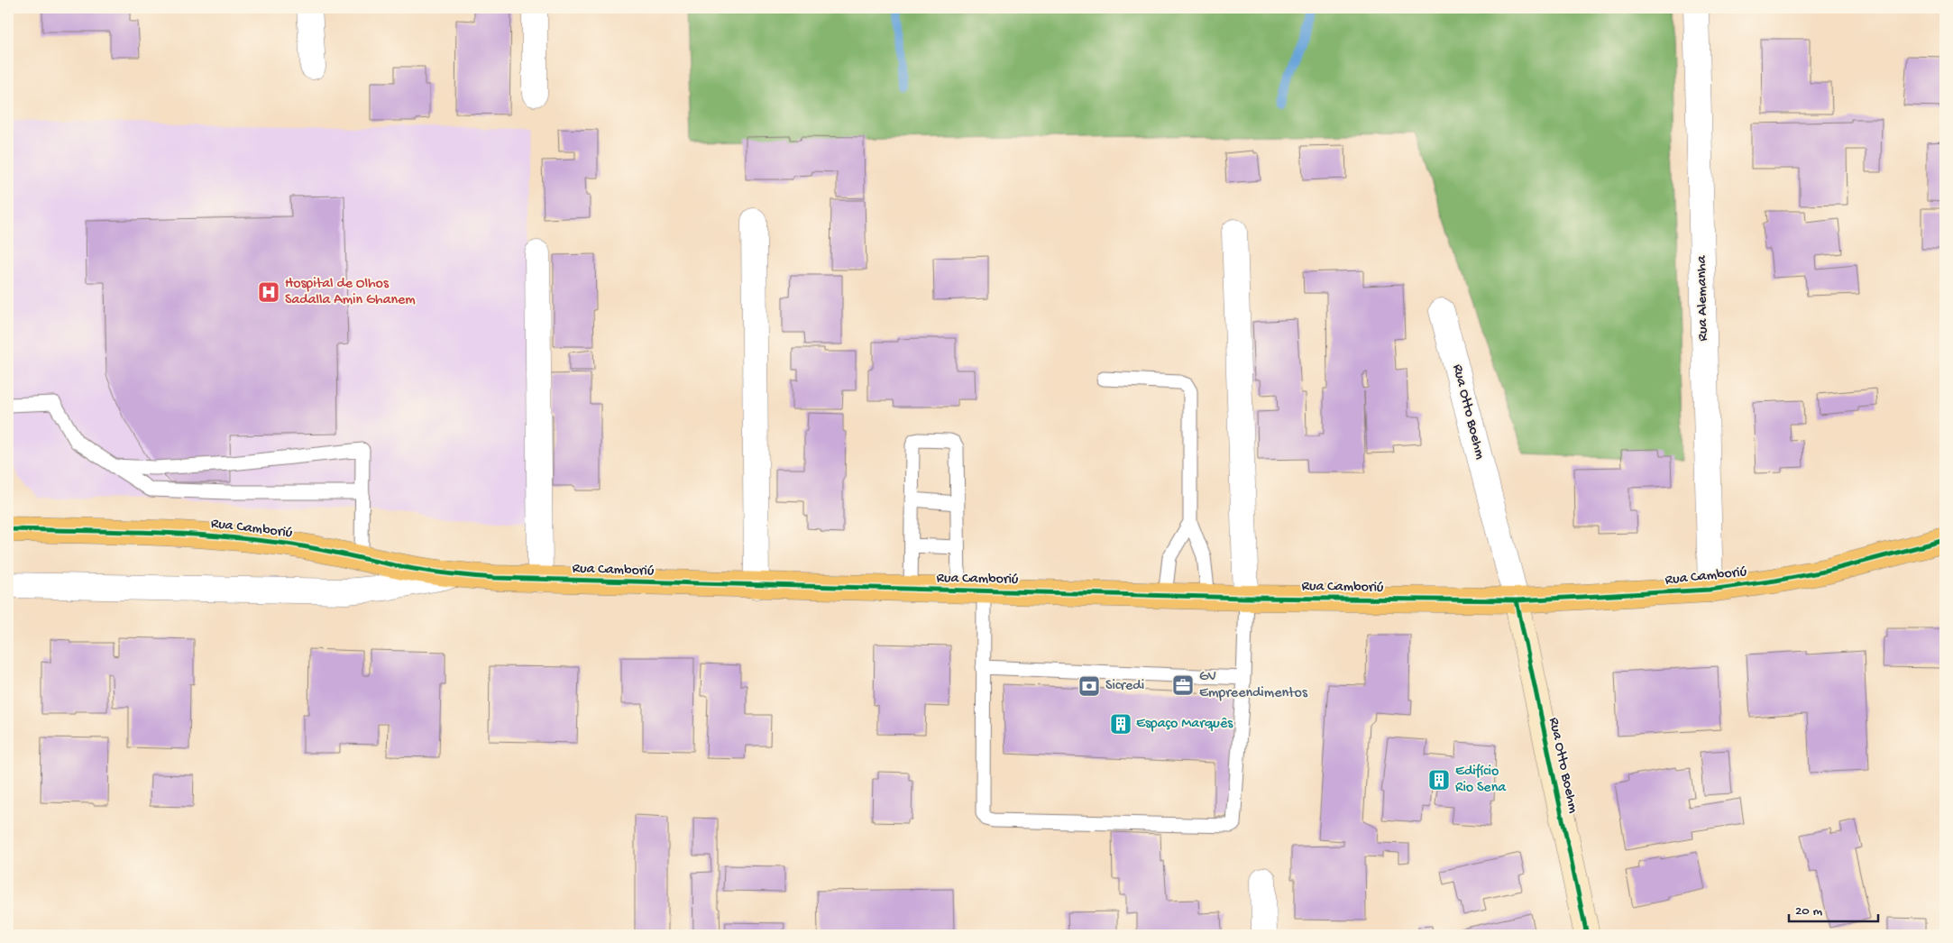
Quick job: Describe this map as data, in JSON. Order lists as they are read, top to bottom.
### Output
{
  "streets": {
    "main road": ["Rua Otto Boehm", "Rua Camboriú"],
    "street": ["Rua Alemanha"]
  },
  "crossings": [
    ["Rua Alemanha", "Rua Camboriú"],
    ["Rua Otto Boehm", "Rua Camboriú"]
  ],
  "places": {
    "hospital": ["Hospital de Olhos Sadalla Amin Ghanem"],
    "office": ["GV Empreendimentos"],
    "bank": ["Sicredi"],
    "building": ["Espaço Marquês", "Edifício Rio Sena"]
  },
  "scale_bar": "20 m"
}
